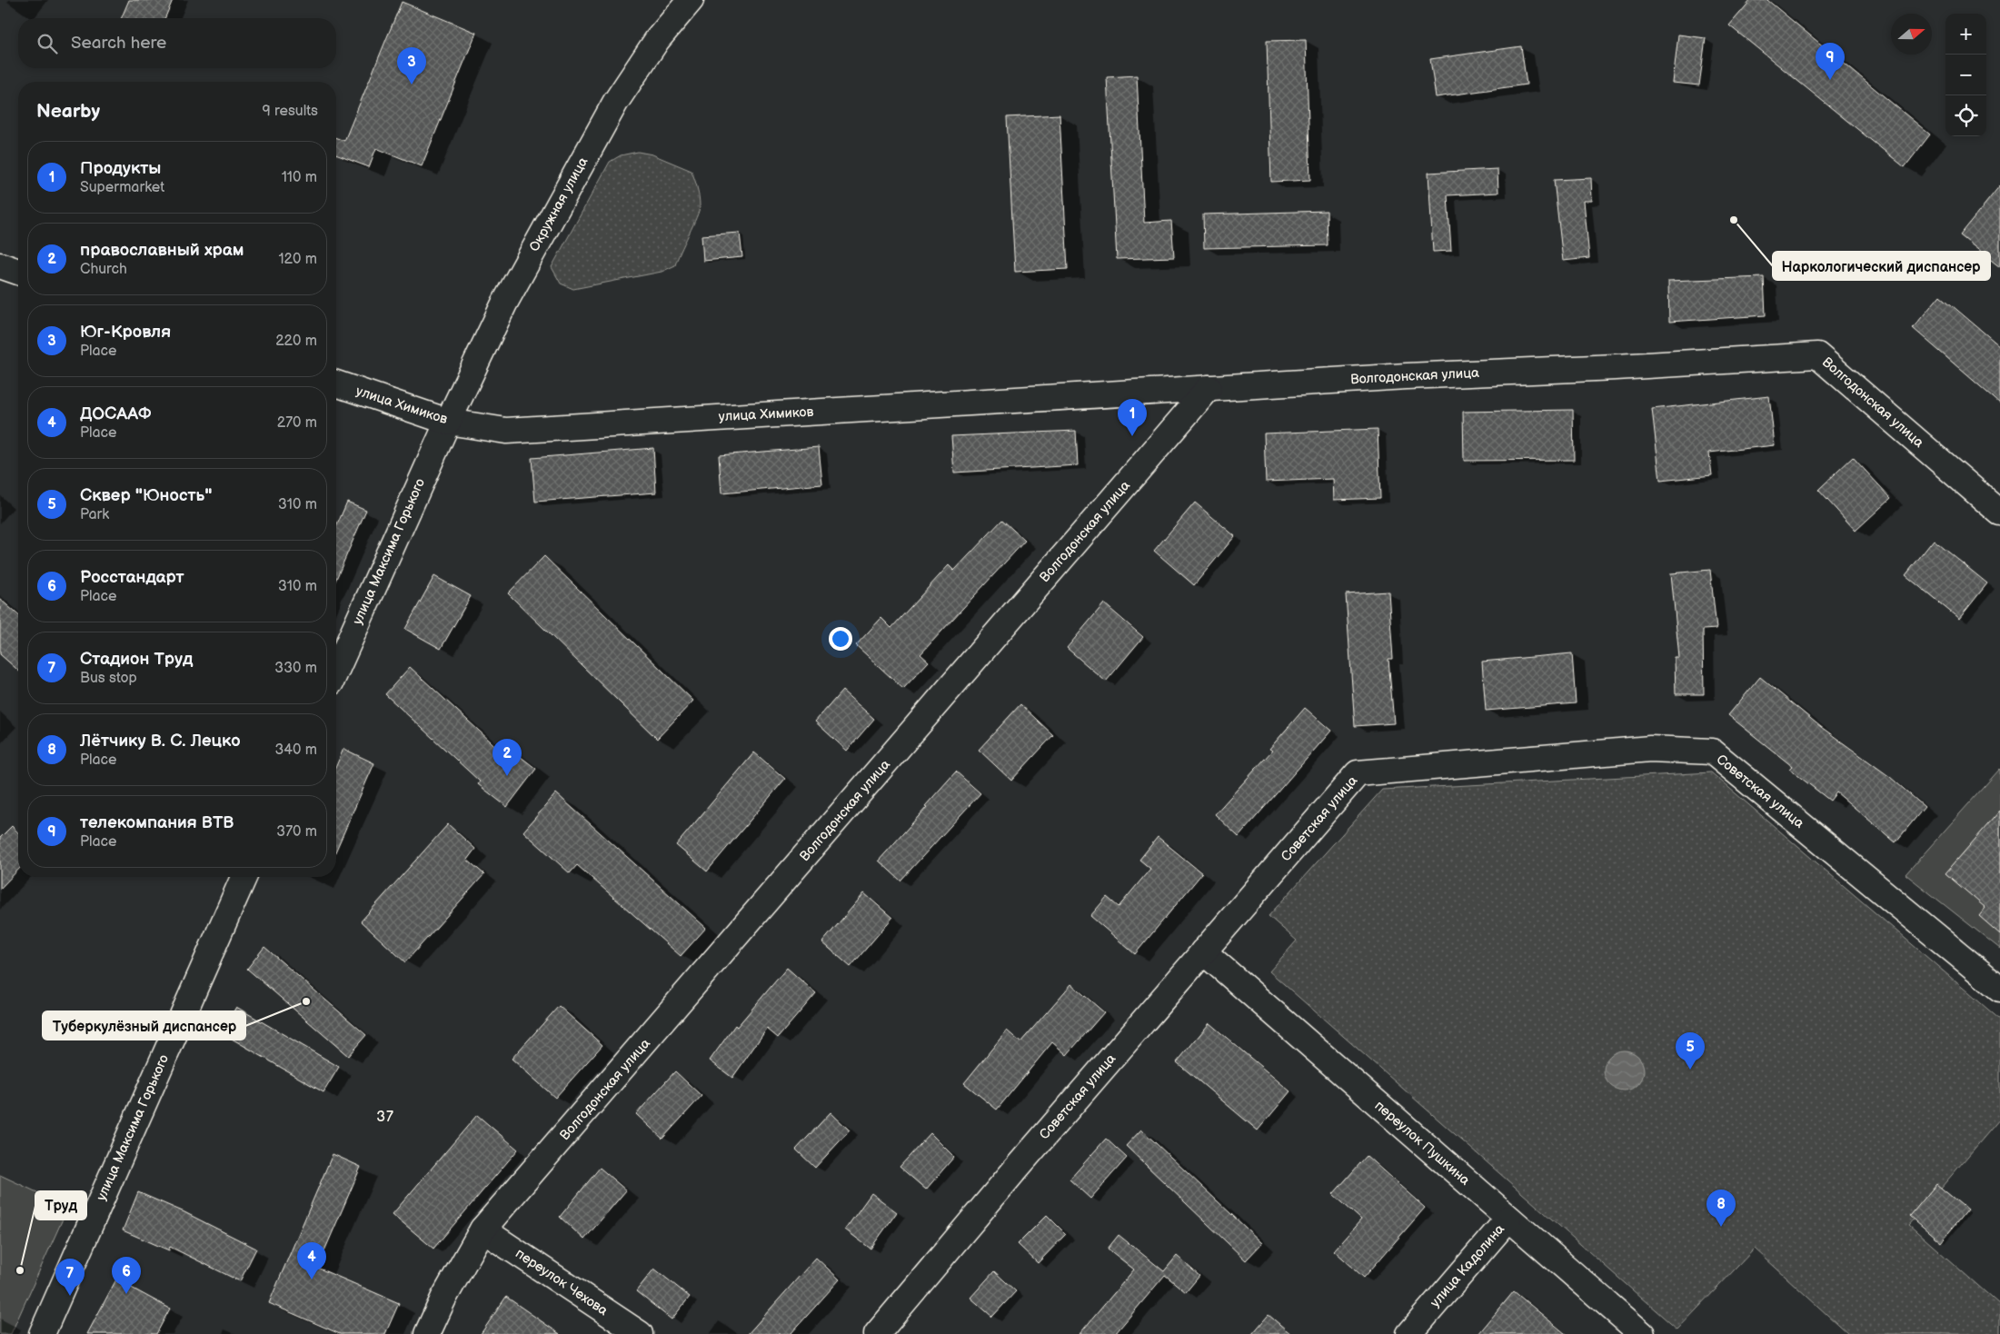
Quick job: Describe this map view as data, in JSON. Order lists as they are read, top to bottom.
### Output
{
  "streets": {
    "street": [
      "Окружная улица",
      "Волгодонская улица",
      "улица Химиков",
      "улица Максима Горького",
      "Советская улица",
      "переулок Пушкина",
      "улица Кадолина",
      "переулок Чехова"
    ]
  },
  "crossings": [
    ["Окружная улица", "улица Химиков"],
    ["Окружная улица", "улица Максима Горького"],
    ["Волгодонская улица", "улица Химиков"],
    ["Волгодонская улица", "переулок Чехова"],
    ["улица Химиков", "улица Максима Горького"],
    ["Советская улица", "переулок Пушкина"],
    ["переулок Пушкина", "улица Кадолина"]
  ],
  "districts": ["37"],
  "places": ["Наркологический диспансер", "Туберкулёзный диспансер", "Труд"],
  "north": "right",
  "page": {
    "map_buttons": ["+", "−"],
    "search": "Search here",
    "pins": [
      "9",
      "3",
      "1",
      "2",
      "5",
      "8",
      "4",
      "6",
      "7"
    ],
    "heading": ["Nearby", "9 results"],
    "list": [
      {
        "mark": "1",
        "name": "Продукты",
        "note": "Supermarket",
        "value": "110 m"
      },
      {
        "mark": "2",
        "name": "православный храм",
        "note": "Church",
        "value": "120 m"
      },
      {
        "mark": "3",
        "name": "Юг-Кровля",
        "note": "Place",
        "value": "220 m"
      },
      {
        "mark": "4",
        "name": "ДОСААФ",
        "note": "Place",
        "value": "270 m"
      },
      {
        "mark": "5",
        "name": "Сквер \"Юность\"",
        "note": "Park",
        "value": "310 m"
      },
      {
        "mark": "6",
        "name": "Росстандарт",
        "note": "Place",
        "value": "310 m"
      },
      {
        "mark": "7",
        "name": "Стадион Труд",
        "note": "Bus stop",
        "value": "330 m"
      },
      {
        "mark": "8",
        "name": "Лётчику В. С. Лецко",
        "note": "Place",
        "value": "340 m"
      },
      {
        "mark": "9",
        "name": "телекомпания ВТВ",
        "note": "Place",
        "value": "370 m"
      }
    ]
  }
}
